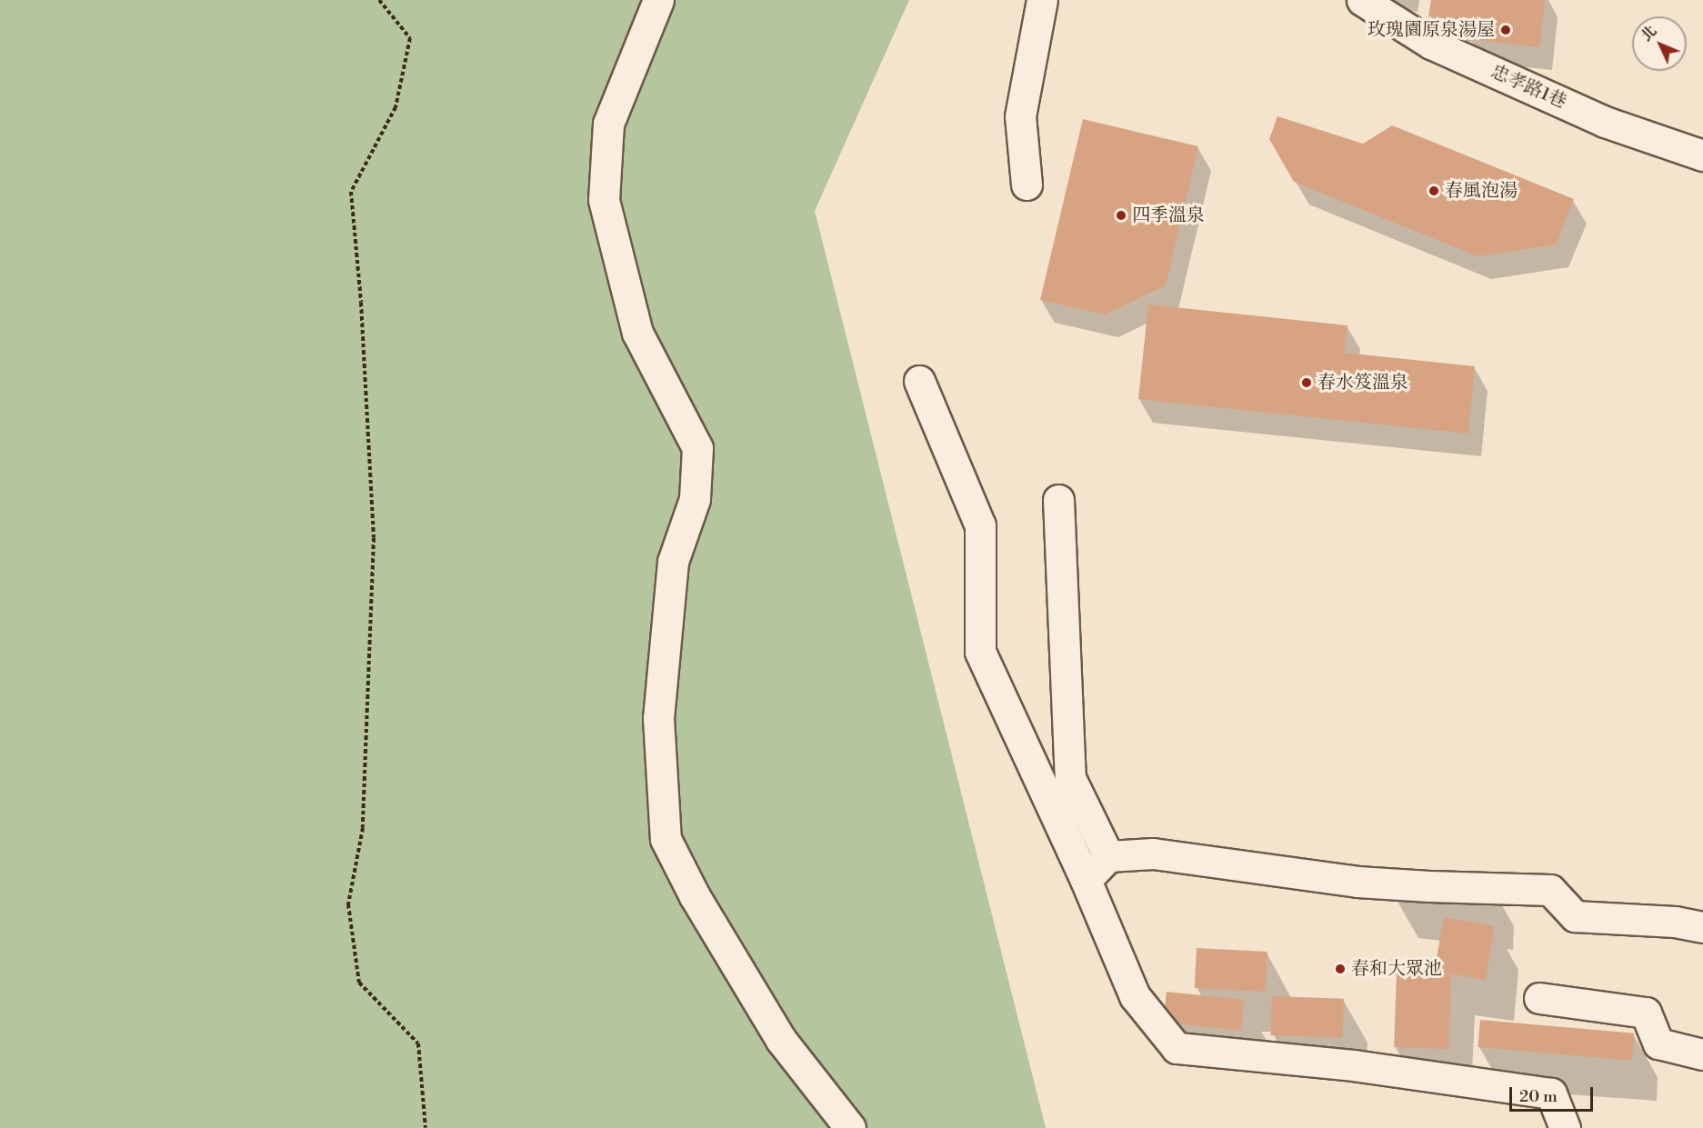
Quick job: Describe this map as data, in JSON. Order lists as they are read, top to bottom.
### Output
{
  "streets": {
    "street": ["忠孝路1巷"]
  },
  "places": [
    "玫瑰園原泉湯屋",
    "春風泡湯",
    "四季溫泉",
    "春水笈溫泉",
    "春和大眾池"
  ],
  "scale_bar": "20 m",
  "north": "top left"
}
